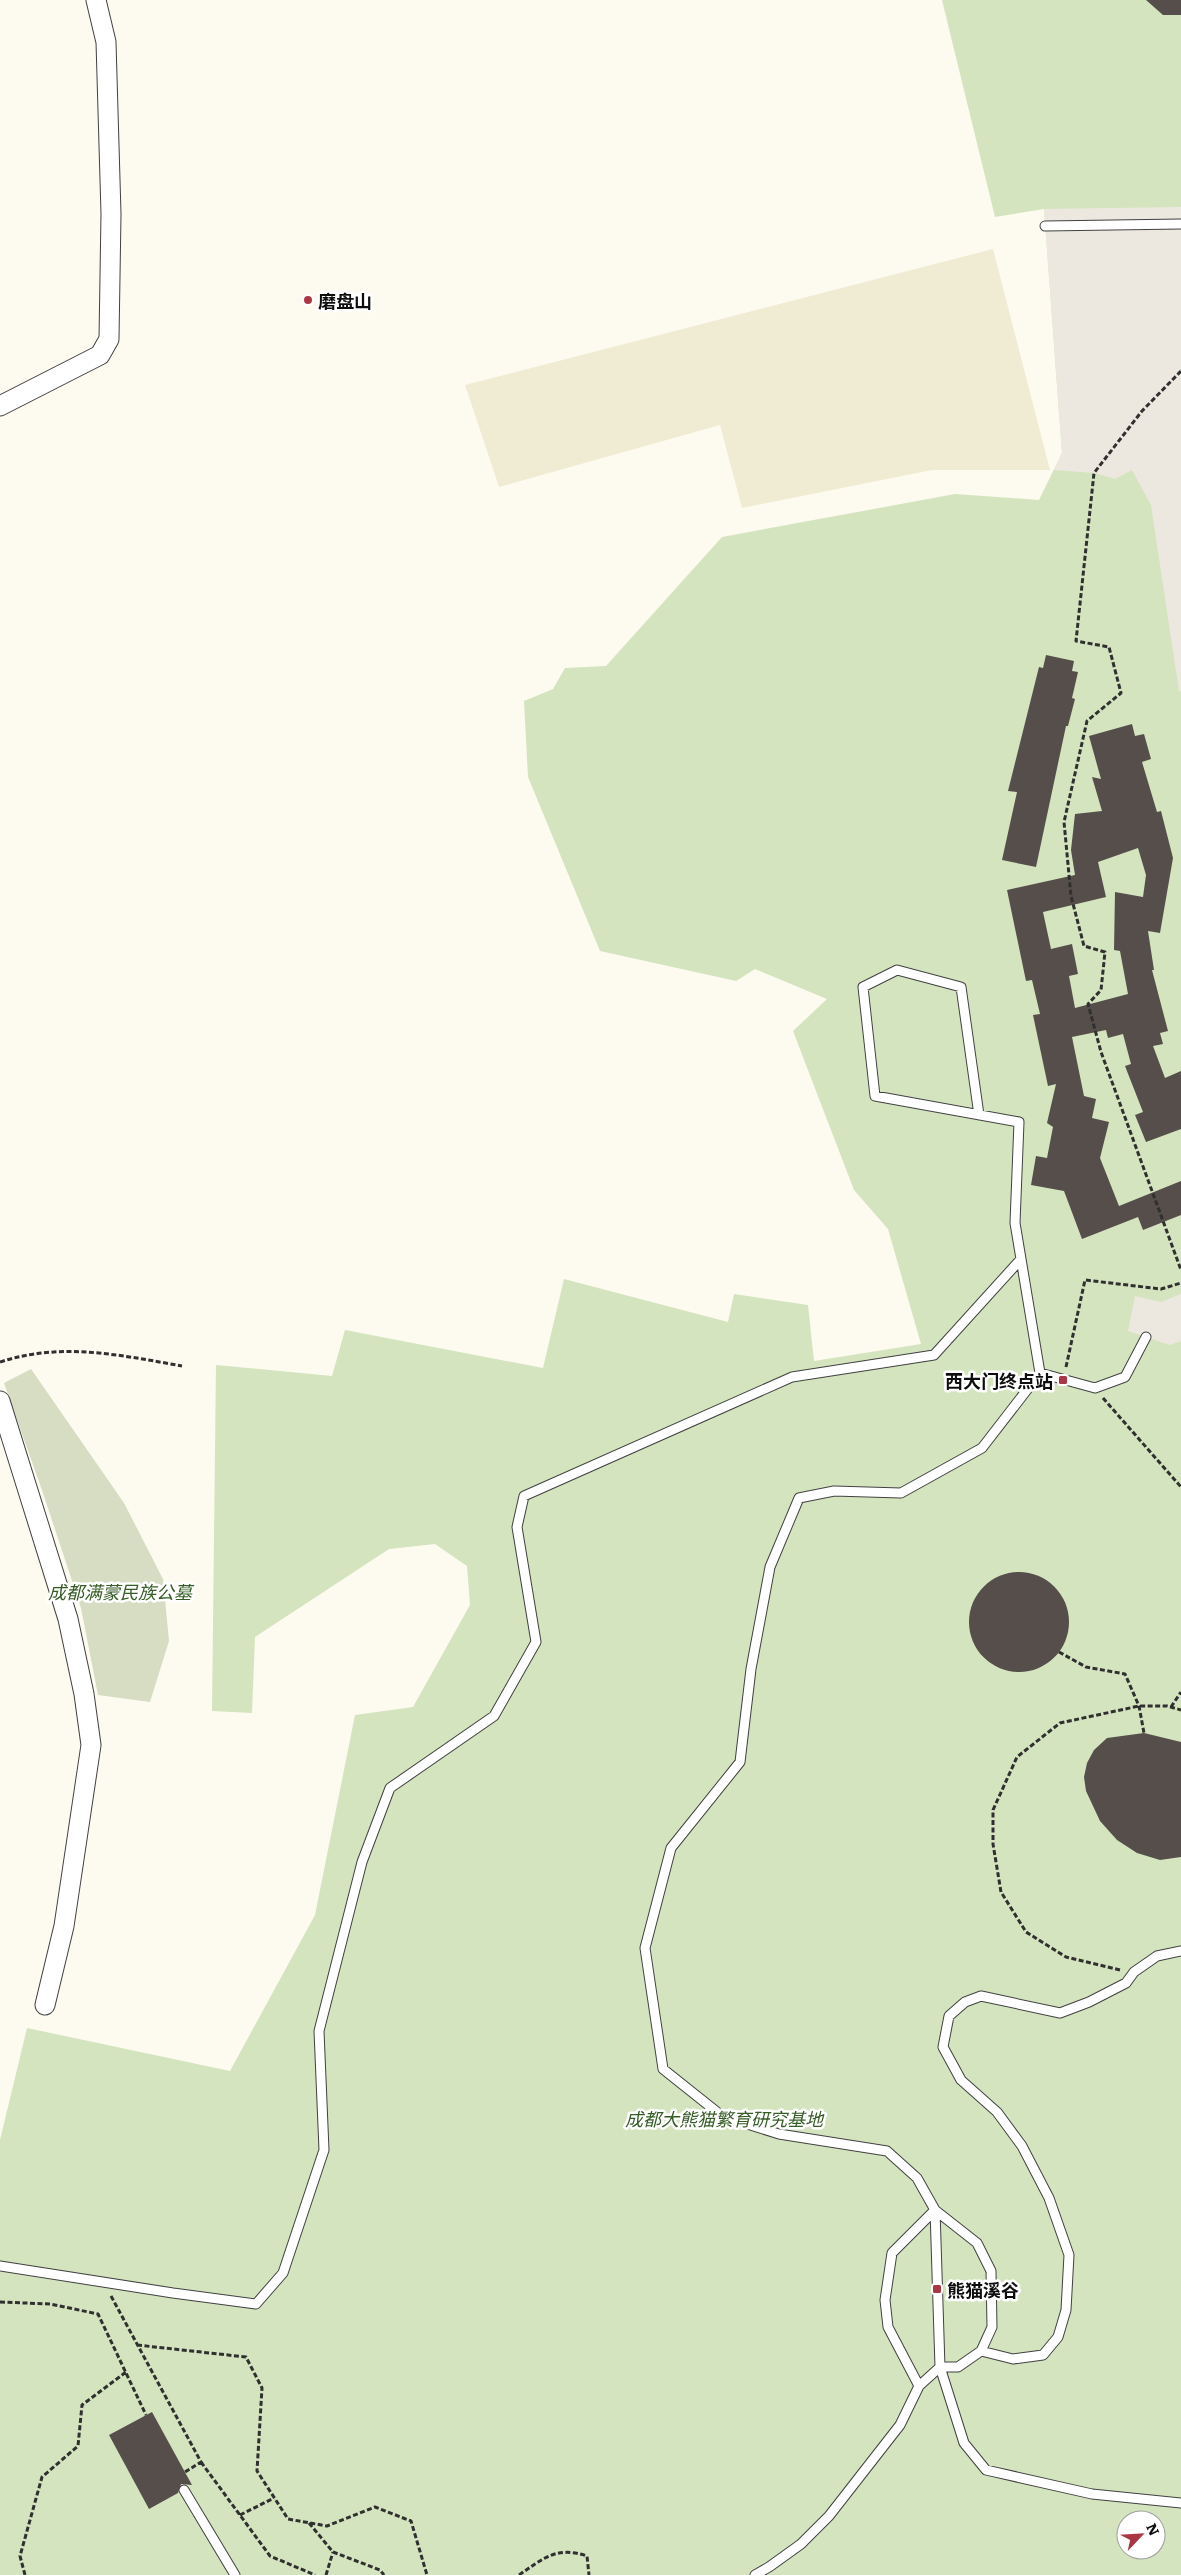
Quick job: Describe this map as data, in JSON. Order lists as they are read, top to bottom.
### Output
{
  "parks": ["成都满蒙民族公墓", "成都大熊猫繁育研究基地"],
  "places": {
    "other": ["磨盘山"],
    "transit": ["西大门终点站", "熊猫溪谷"]
  },
  "north": "top right"
}
